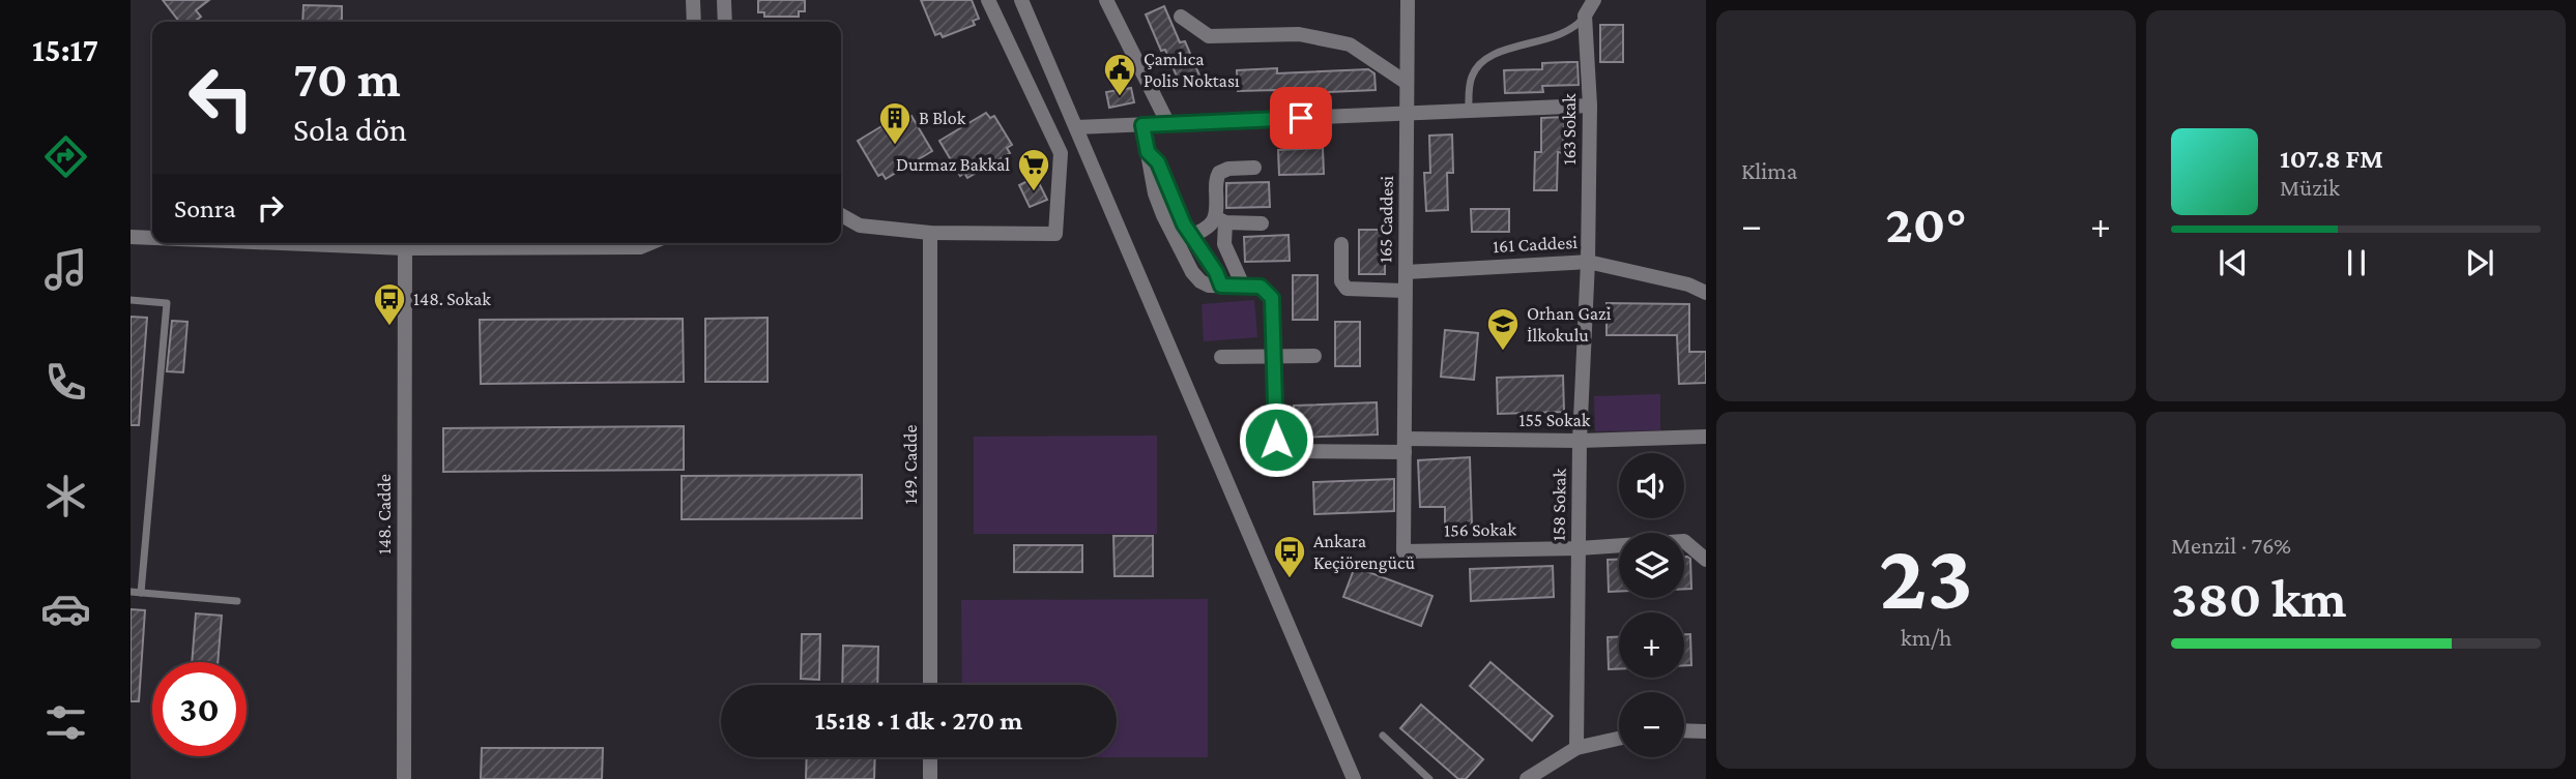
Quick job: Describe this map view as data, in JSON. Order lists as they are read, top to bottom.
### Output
{
  "streets": {
    "street": [
      "163 Sokak",
      "165 Caddesi",
      "161 Caddesi",
      "155 Sokak",
      "149. Cadde",
      "158 Sokak",
      "148. Cadde",
      "156 Sokak"
    ]
  },
  "crossings": [
    ["163 Sokak", "161 Caddesi"],
    ["163 Sokak", "158 Sokak"],
    ["165 Caddesi", "161 Caddesi"],
    ["165 Caddesi", "155 Sokak"],
    ["165 Caddesi", "156 Sokak"],
    ["161 Caddesi", "158 Sokak"],
    ["155 Sokak", "158 Sokak"],
    ["155 Sokak", "156 Sokak"],
    ["158 Sokak", "156 Sokak"]
  ],
  "places": {
    "public building": ["Çamlıca Polis Noktası"],
    "building": ["B Blok"],
    "supermarket": ["Durmaz Bakkal"],
    "bus stop": ["148. Sokak", "Ankara Keçiörengücü"],
    "school or university": ["Orhan Gazi İlkokulu"]
  },
  "page": {
    "tabs": "15:17",
    "tile": [
      "Klima",
      ["23", "km/h"],
      ["Menzil · 76%", "380 km"]
    ],
    "turn": ["70 m", "Sola dön"],
    "song": ["107.8 FM", "Müzik"],
    "then": "Sonra",
    "heat": ["−", "20°", "+"],
    "map_buttons": ["+", "−"],
    "limit": "30",
    "trip": "15:18 · 1 dk · 270 m"
  }
}
